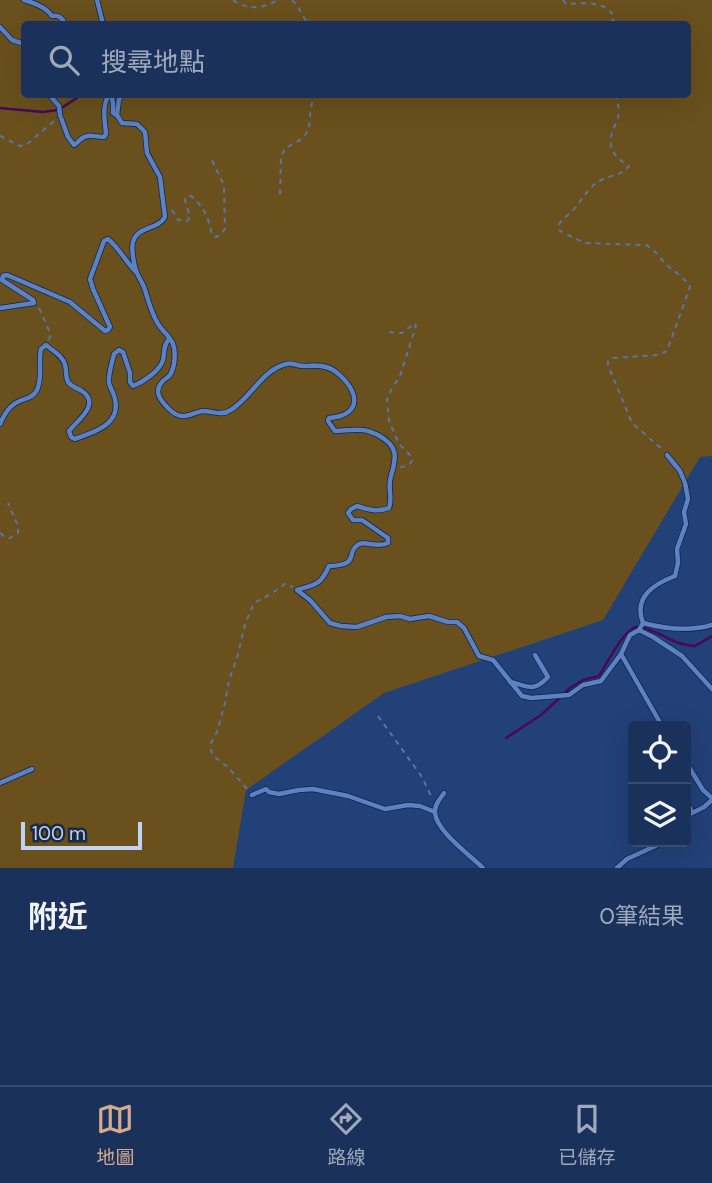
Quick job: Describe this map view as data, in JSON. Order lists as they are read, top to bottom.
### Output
{
  "scale_bar": "100 m",
  "page": {
    "search": "搜尋地點",
    "scale": "100 m",
    "heading": ["附近", "0筆結果"],
    "nav": ["地圖", "路線", "已儲存"]
  }
}
